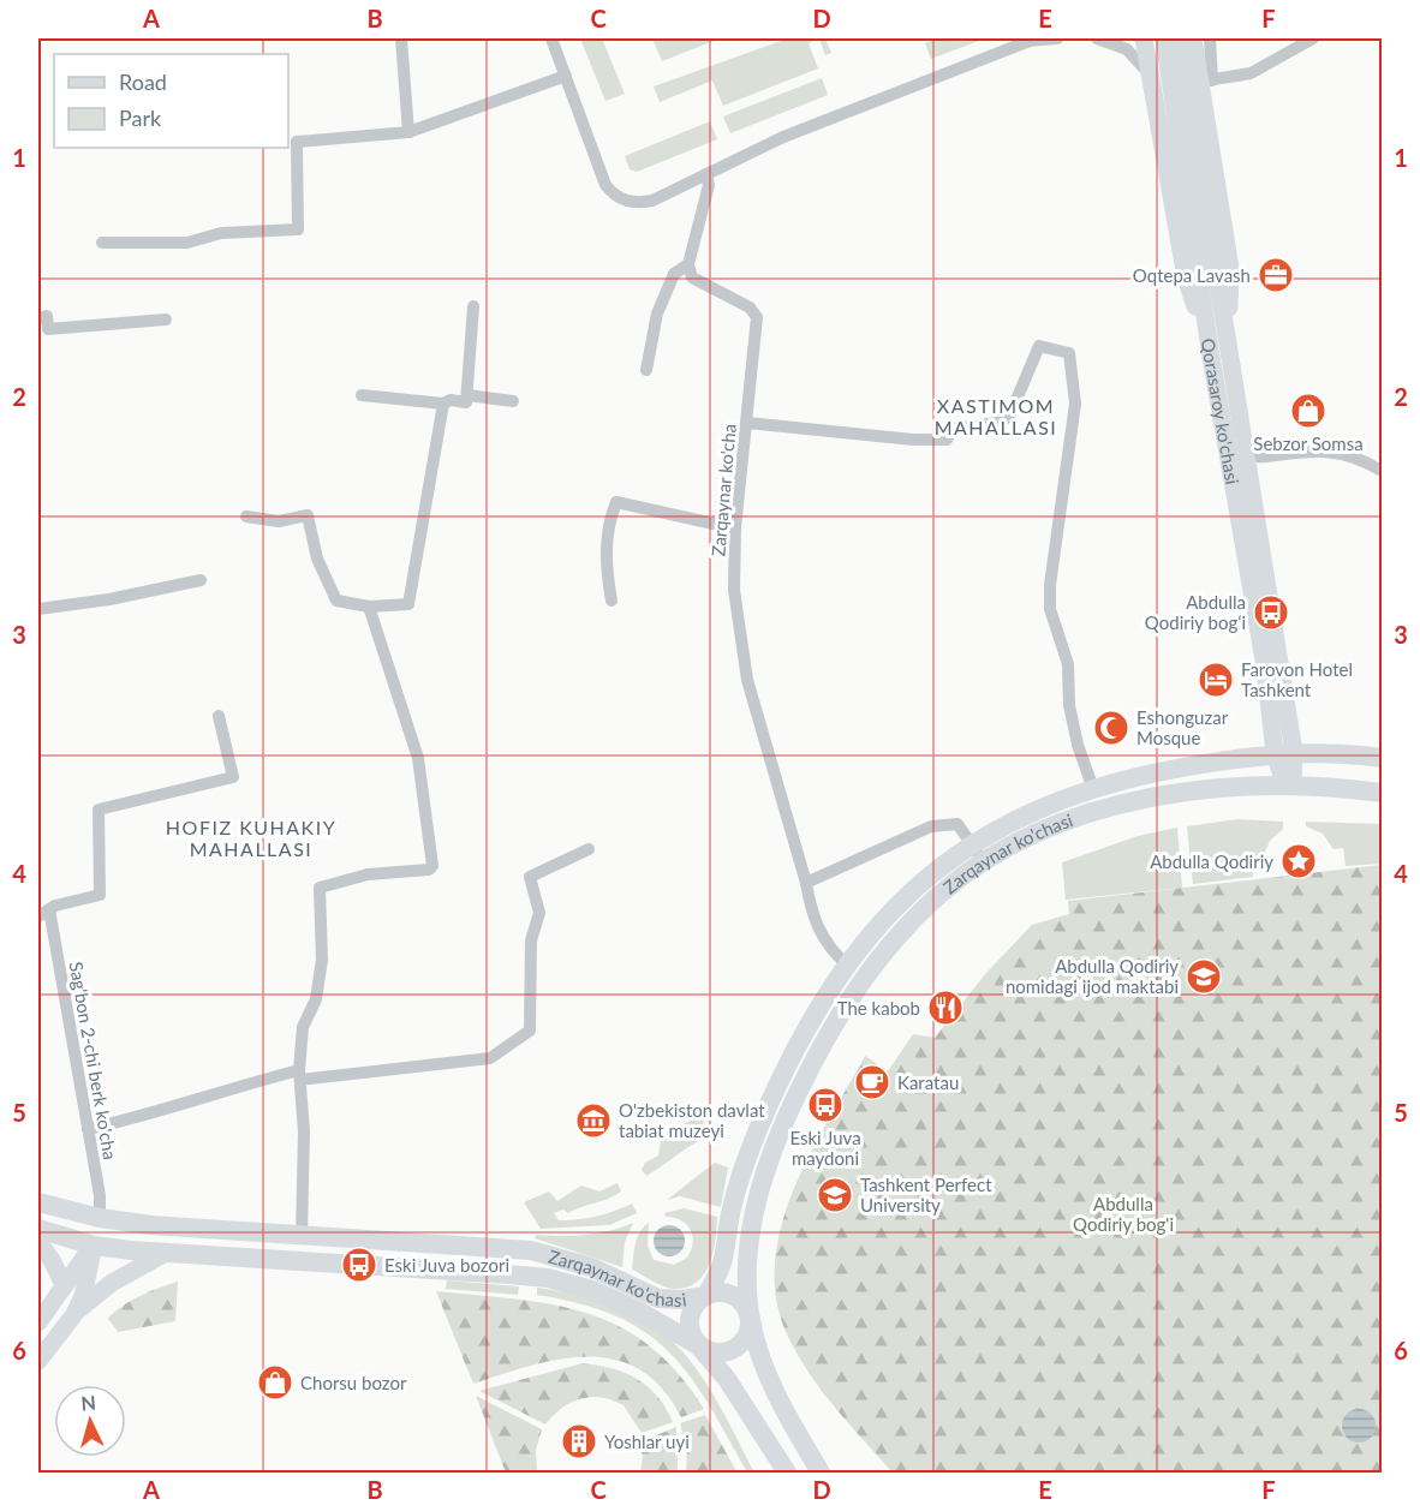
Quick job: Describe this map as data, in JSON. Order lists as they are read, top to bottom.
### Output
{
  "streets": {
    "main road": ["Qorasaroy ko'chasi", "Zarqaynar ko'chasi"],
    "street": ["Zarqaynar ko'cha", "Sag'bon 2-chi berk ko'cha"]
  },
  "crossings": [
    ["Qorasaroy ko'chasi", "Zarqaynar ko'chasi"],
    ["Zarqaynar ko'cha", "Zarqaynar ko'chasi"],
    ["Zarqaynar ko'chasi", "Sag'bon 2-chi berk ko'cha"]
  ],
  "districts": ["XASTIMOM MAHALLASI", "HOFIZ KUHAKIY MAHALLASI"],
  "parks": ["Abdulla Qodiriy bog'i"],
  "places": {
    "office": ["Oqtepa Lavash"],
    "shop": ["Sebzor Somsa", "Chorsu bozor"],
    "bus stop": ["Abdulla Qodiriy bogʻi", "Eski Juva maydoni", "Eski Juva bozori"],
    "hotel": ["Farovon Hotel Tashkent"],
    "mosque": ["Eshonguzar Mosque"],
    "place": ["Abdulla Qodiriy"],
    "school or university": ["Abdulla Qodiriy nomidagi ijod maktabi", "Tashkent Perfect University"],
    "restaurant": ["The kabob"],
    "cafe": ["Karatau"],
    "museum": ["O'zbekiston davlat tabiat muzeyi"],
    "building": ["Yoshlar uyi"]
  },
  "legend": ["Road", "Park"],
  "north": "top",
  "grid": {
    "columns": [
      "A",
      "B",
      "C",
      "D",
      "E",
      "F"
    ],
    "rows": [
      "1",
      "2",
      "3",
      "4",
      "5",
      "6"
    ]
  }
}
